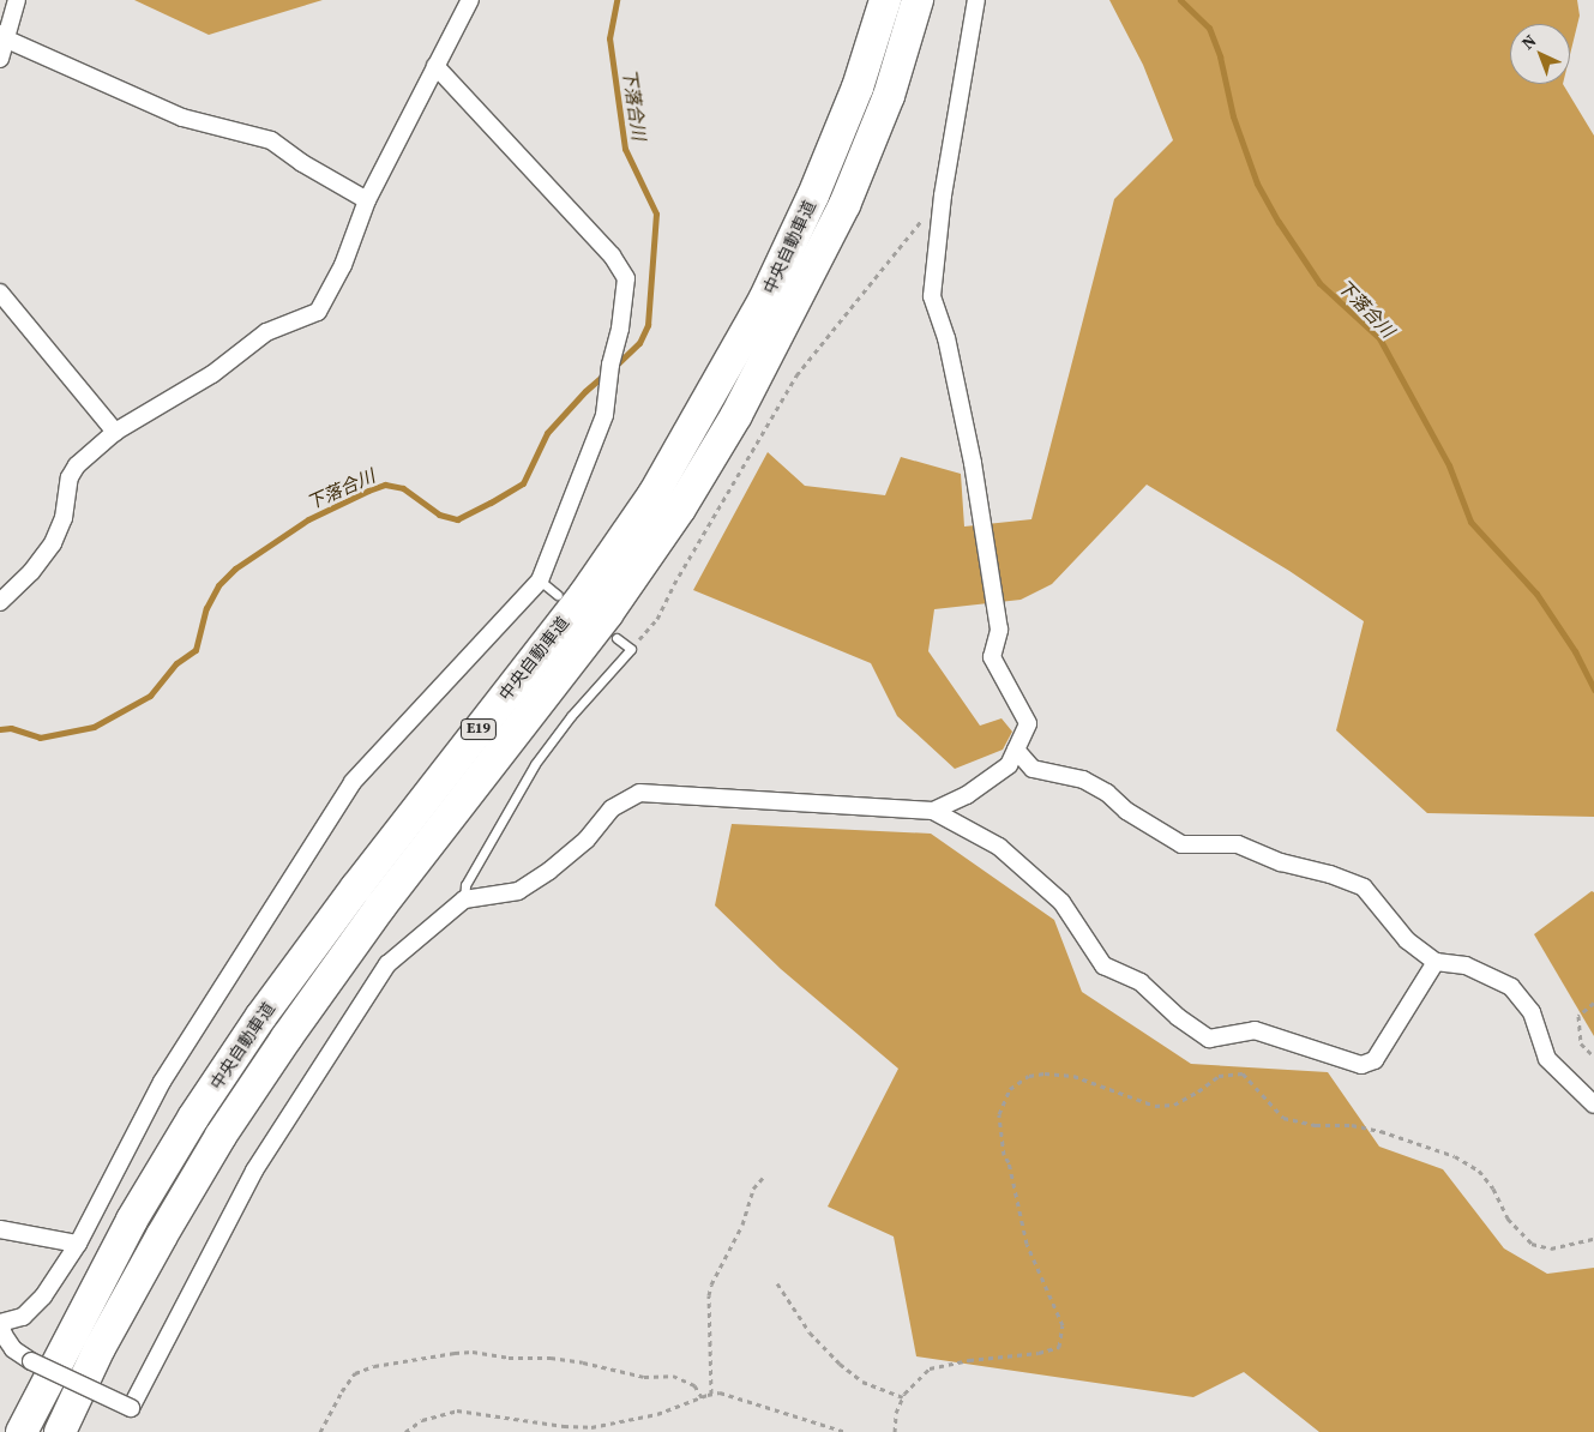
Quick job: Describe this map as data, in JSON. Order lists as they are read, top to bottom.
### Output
{
  "streets": {
    "highway": ["中央自動車道", "E19"]
  },
  "water": ["下落合川"],
  "north": "top left"
}
